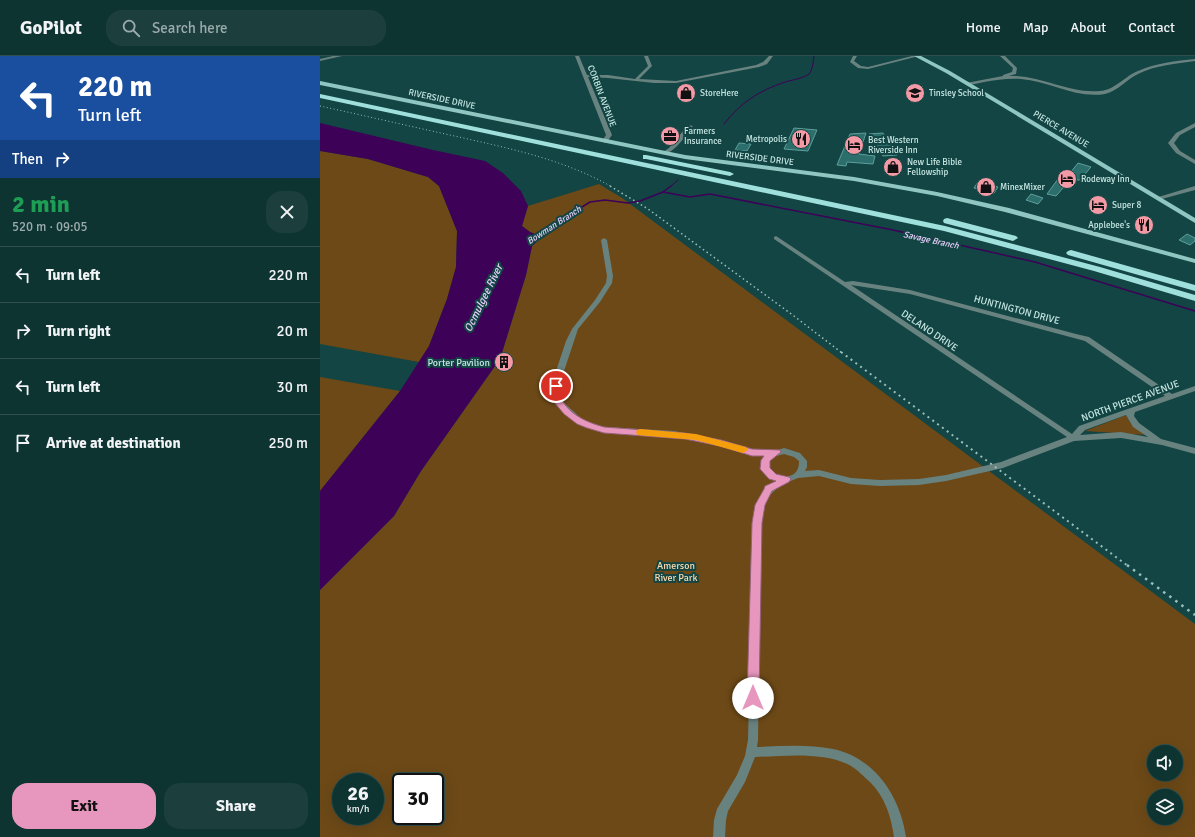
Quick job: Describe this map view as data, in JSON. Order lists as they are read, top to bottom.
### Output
{
  "streets": {
    "main road": ["RIVERSIDE DRIVE", "PIERCE AVENUE"],
    "street": [
      "CORBIN AVENUE",
      "HUNTINGTON DRIVE",
      "DELANO DRIVE",
      "NORTH PIERCE AVENUE"
    ]
  },
  "crossings": [
    ["CORBIN AVENUE", "RIVERSIDE DRIVE"],
    ["HUNTINGTON DRIVE", "DELANO DRIVE"],
    ["HUNTINGTON DRIVE", "NORTH PIERCE AVENUE"],
    ["DELANO DRIVE", "NORTH PIERCE AVENUE"]
  ],
  "water": ["Bowman Branch", "Savage Branch", "Ocmulgee River"],
  "parks": ["Amerson River Park"],
  "places": {
    "shop": ["StoreHere", "New Life Bible Fellowship", "MinexMixer"],
    "school or university": ["Tinsley School"],
    "office": ["Farmers Insurance"],
    "restaurant": ["Metropolis", "Applebee's"],
    "hotel": ["Best Western Riverside Inn", "Rodeway Inn", "Super 8"],
    "building": ["Porter Pavilion"]
  },
  "page": {
    "header": "GoPilot",
    "search": "Search here",
    "nav": [
      "Home",
      "Map",
      "About",
      "Contact"
    ],
    "turn": ["220 m", "Turn left"],
    "then": "Then",
    "heading": ["2 min", "520 m · 09:05"],
    "list": [
      {
        "name": "Turn left",
        "value": "220 m"
      },
      {
        "name": "Turn right",
        "value": "20 m"
      },
      {
        "name": "Turn left",
        "value": "30 m"
      },
      {
        "name": "Arrive at destination",
        "value": "250 m"
      }
    ],
    "speed": "26 km/h",
    "limit": "30",
    "buttons": ["Exit", "Share"]
  }
}
